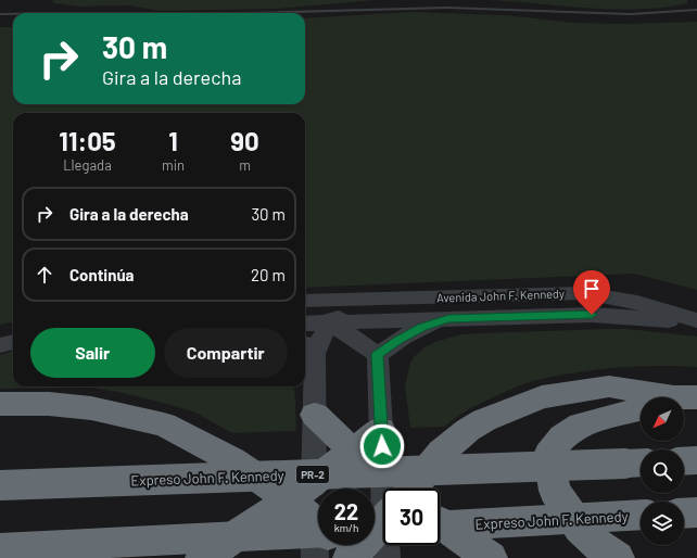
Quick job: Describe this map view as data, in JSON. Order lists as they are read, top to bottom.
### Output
{
  "streets": {
    "highway": ["PR-2", "Expreso John F. Kennedy"],
    "street": ["Avenida John F. Kennedy"]
  },
  "north": "bottom left",
  "page": {
    "turn": ["30 m", "Gira a la derecha"],
    "eta": [
      "11:05",
      "Llegada",
      "1",
      "min",
      "90",
      "m"
    ],
    "list": [
      {
        "name": "Gira a la derecha",
        "value": "30 m"
      },
      {
        "name": "Continúa",
        "value": "20 m"
      }
    ],
    "buttons": ["Salir", "Compartir"],
    "speed": "22 km/h",
    "limit": "30"
  }
}
